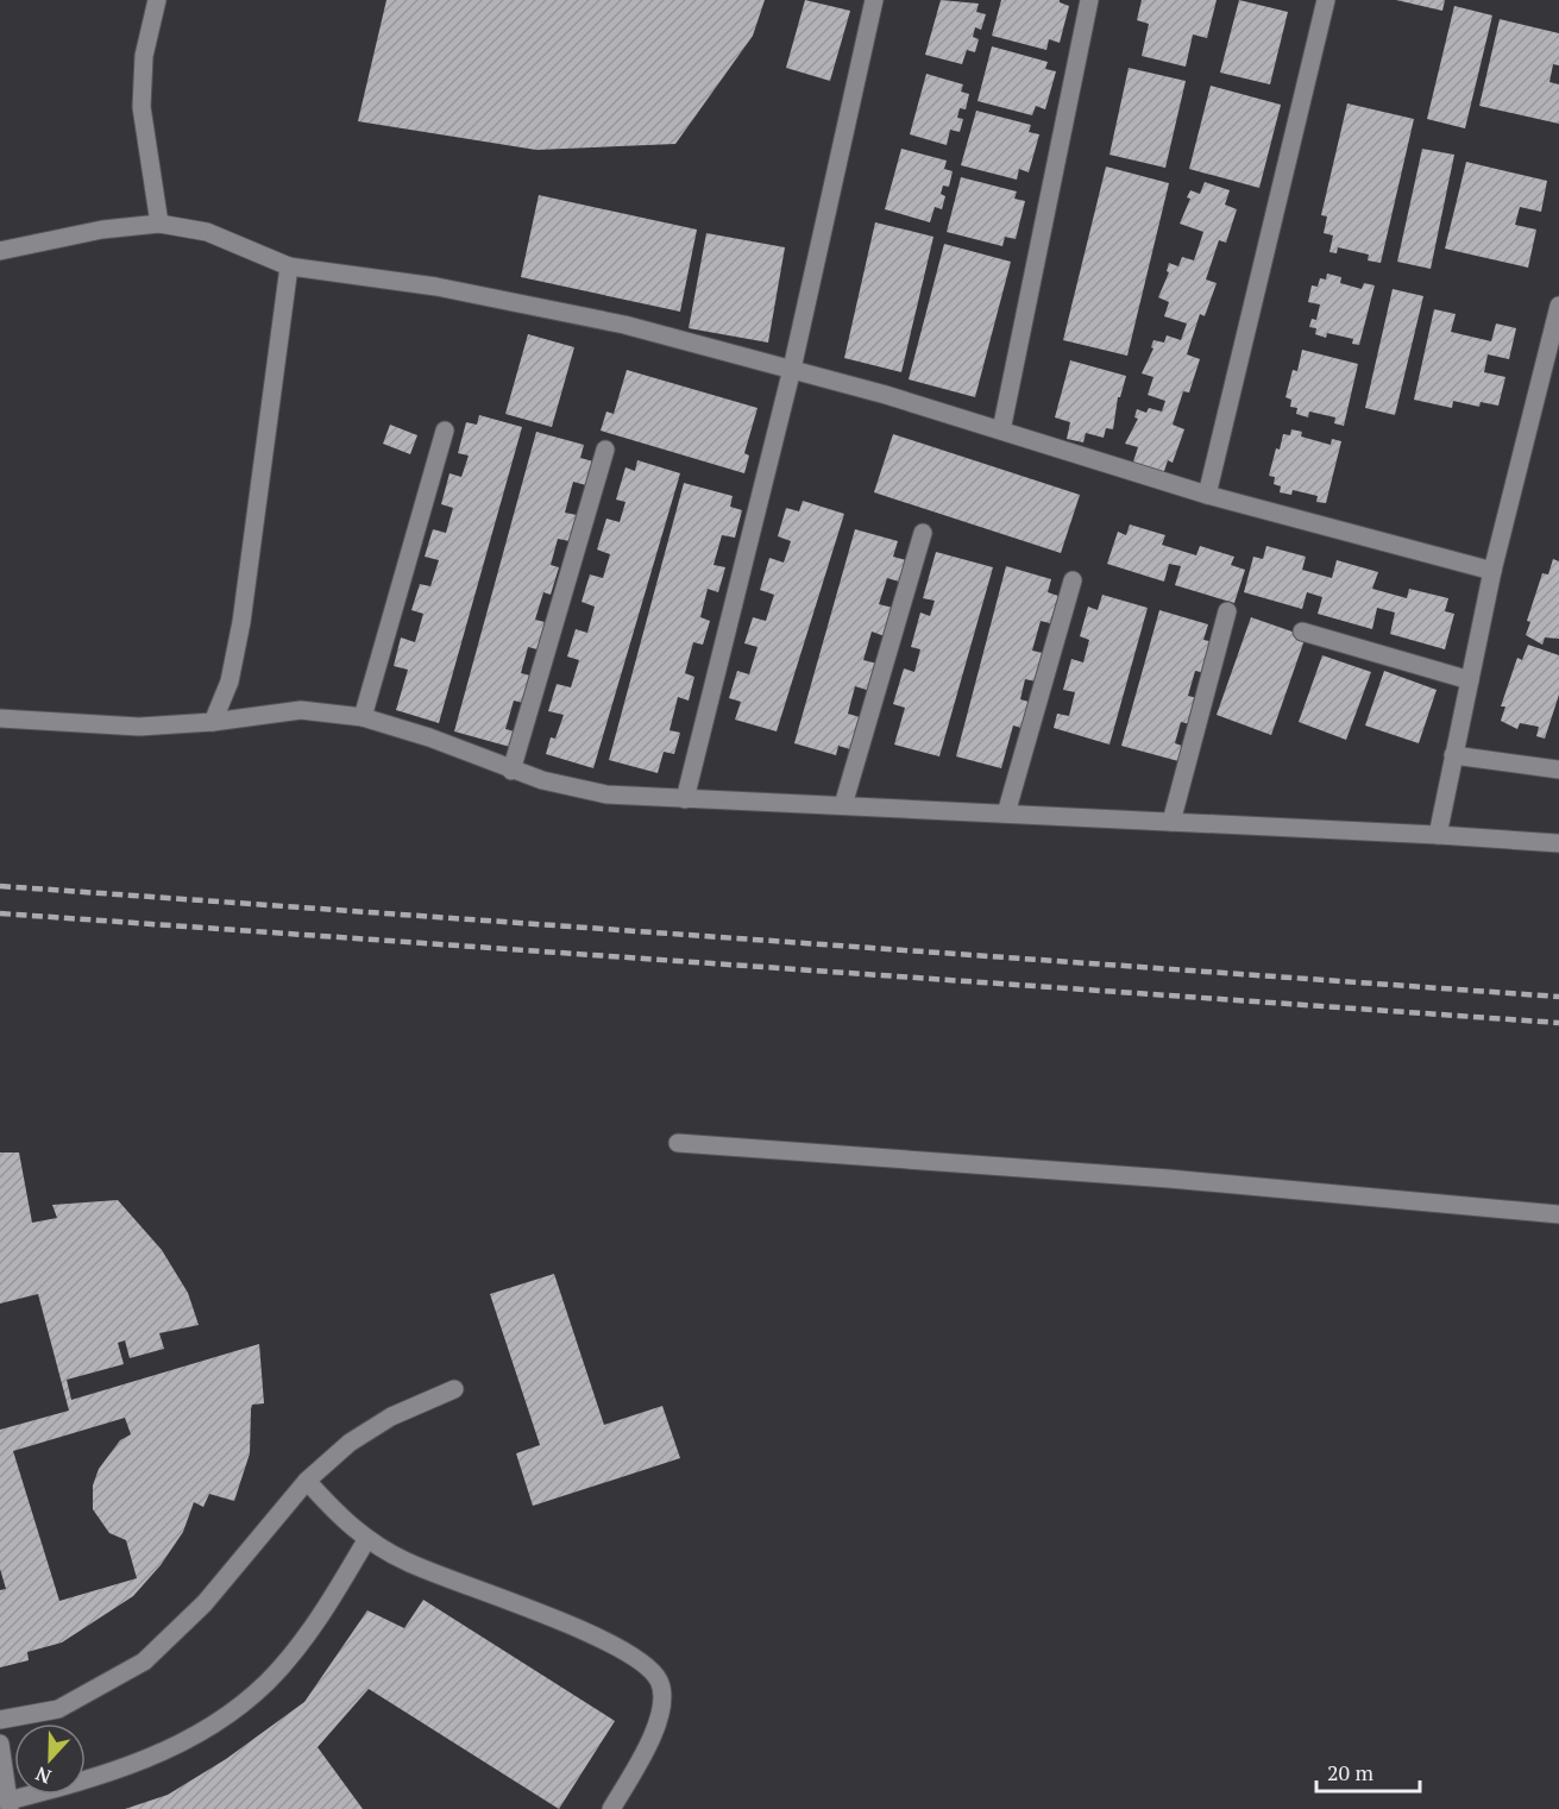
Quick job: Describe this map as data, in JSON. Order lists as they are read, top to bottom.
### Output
{
  "scale_bar": "20 m",
  "north": "bottom"
}
